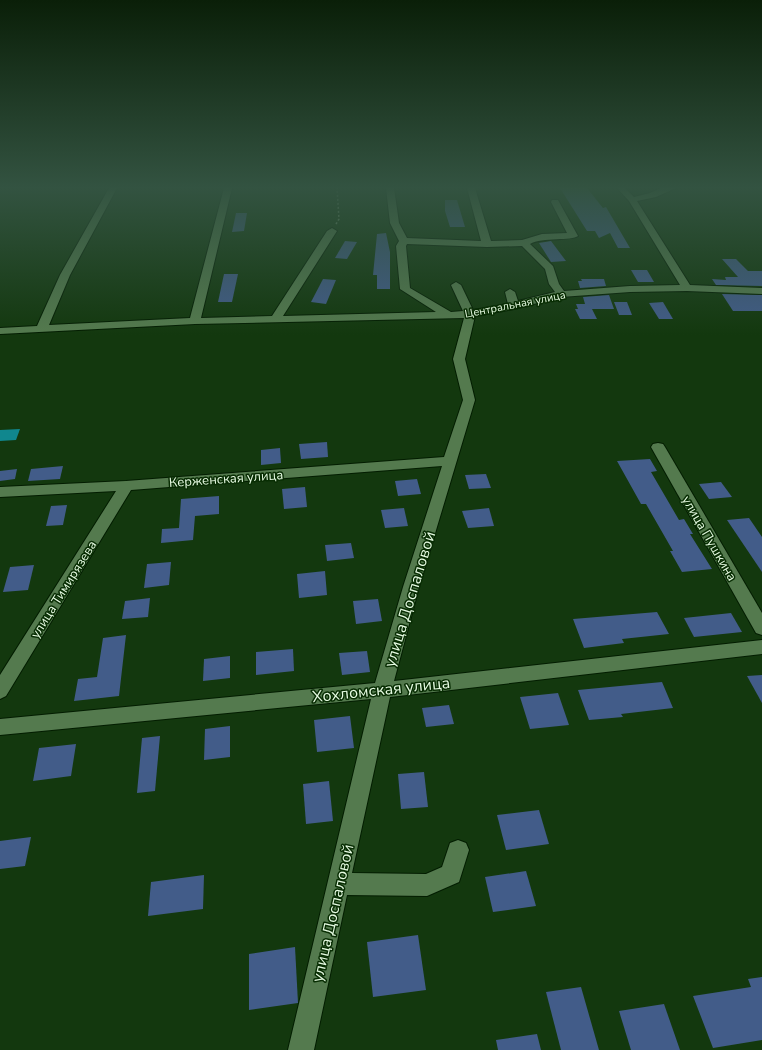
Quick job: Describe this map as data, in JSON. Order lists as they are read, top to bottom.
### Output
{
  "streets": {
    "street": [
      "Центральная улица",
      "Керженская улица",
      "улица Пушкина",
      "улица Тимирязева",
      "улица Доспаловой",
      "Хохломская улица"
    ]
  },
  "crossings": [
    ["Центральная улица", "улица Доспаловой"],
    ["Керженская улица", "улица Тимирязева"],
    ["Керженская улица", "улица Доспаловой"],
    ["улица Доспаловой", "Хохломская улица"]
  ]
}
